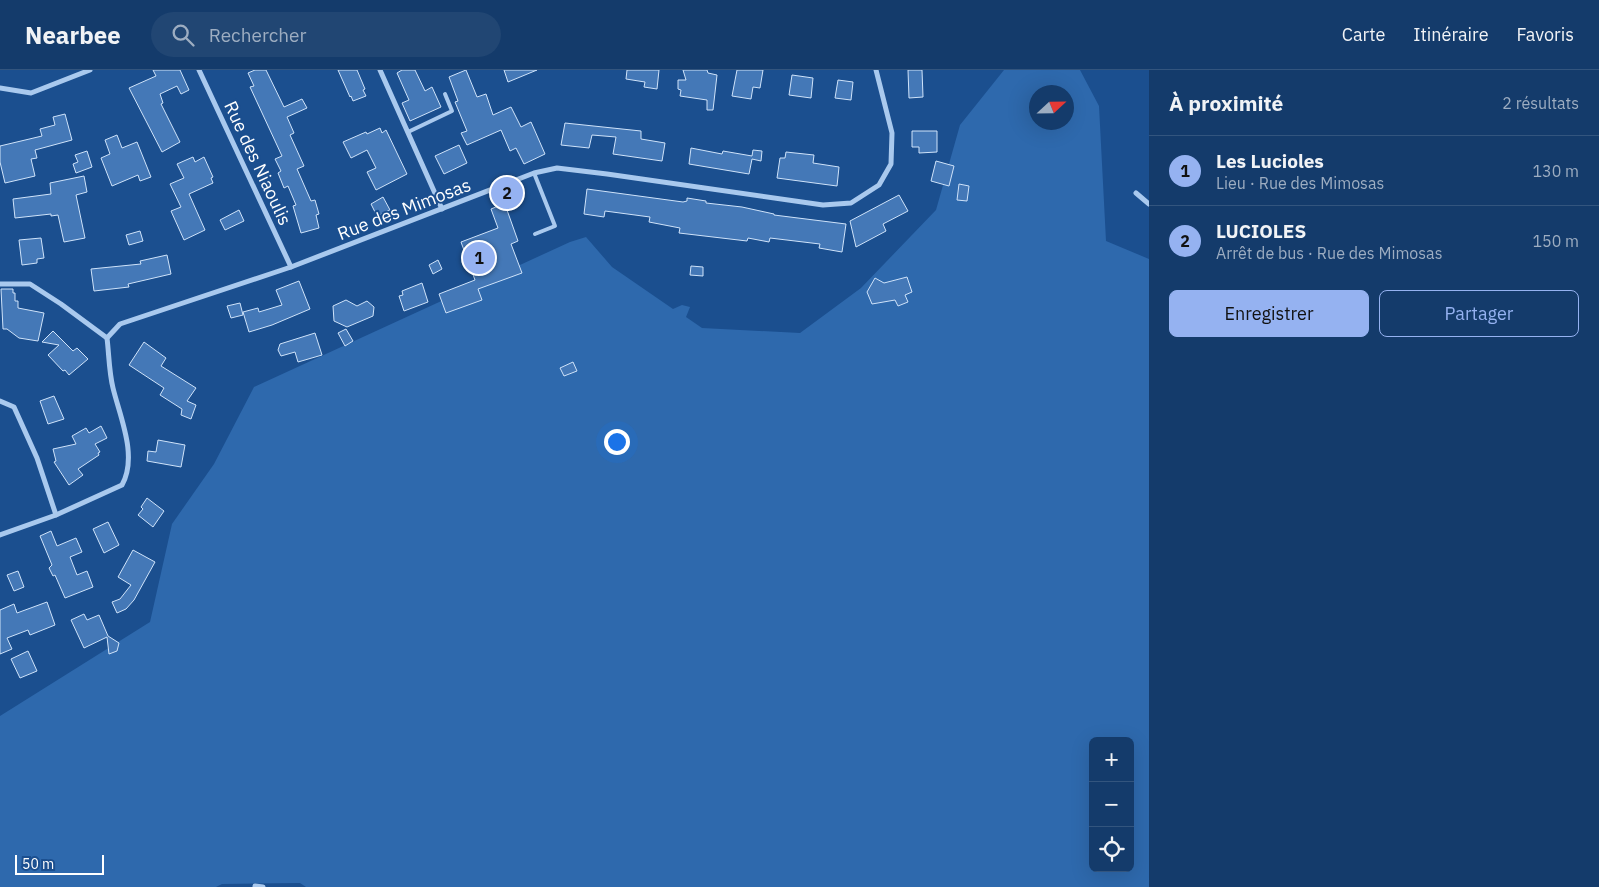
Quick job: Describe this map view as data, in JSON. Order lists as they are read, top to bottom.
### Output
{
  "streets": {
    "street": ["Rue des Niaoulis", "Rue des Mimosas"]
  },
  "crossings": [
    ["Rue des Niaoulis", "Rue des Mimosas"]
  ],
  "scale_bar": "50 m",
  "north": "right",
  "page": {
    "header": "Nearbee",
    "search": "Rechercher",
    "nav": ["Carte", "Itinéraire", "Favoris"],
    "heading": ["À proximité", "2 résultats"],
    "list": [
      {
        "mark": "1",
        "name": "Les Lucioles",
        "note": "Lieu · Rue des Mimosas",
        "value": "130 m"
      },
      {
        "mark": "2",
        "name": "LUCIOLES",
        "note": "Arrêt de bus · Rue des Mimosas",
        "value": "150 m"
      }
    ],
    "pins": ["2", "1"],
    "buttons": ["Enregistrer", "Partager"],
    "map_buttons": ["+", "−"],
    "scale": "50 m"
  }
}
